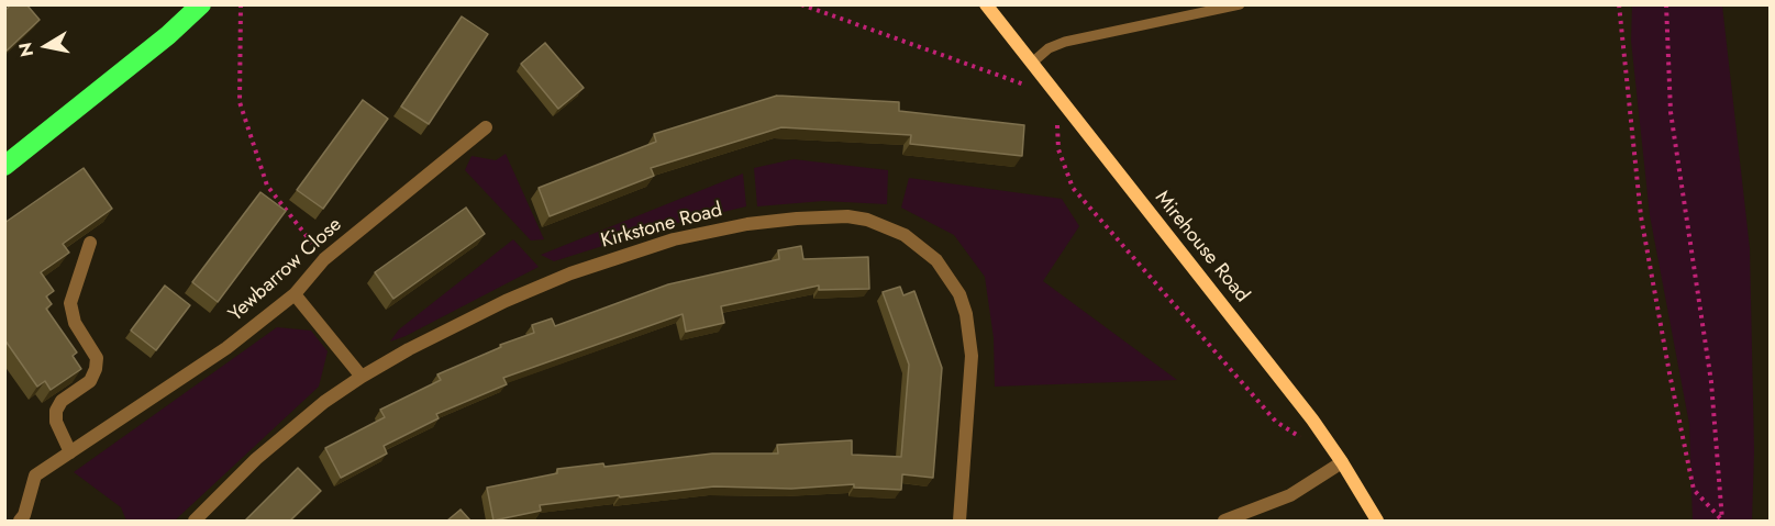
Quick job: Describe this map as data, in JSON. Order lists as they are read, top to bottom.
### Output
{
  "streets": {
    "street": ["Kirkstone Road", "Mirehouse Road", "Yewbarrow Close"]
  },
  "north": "left"
}
